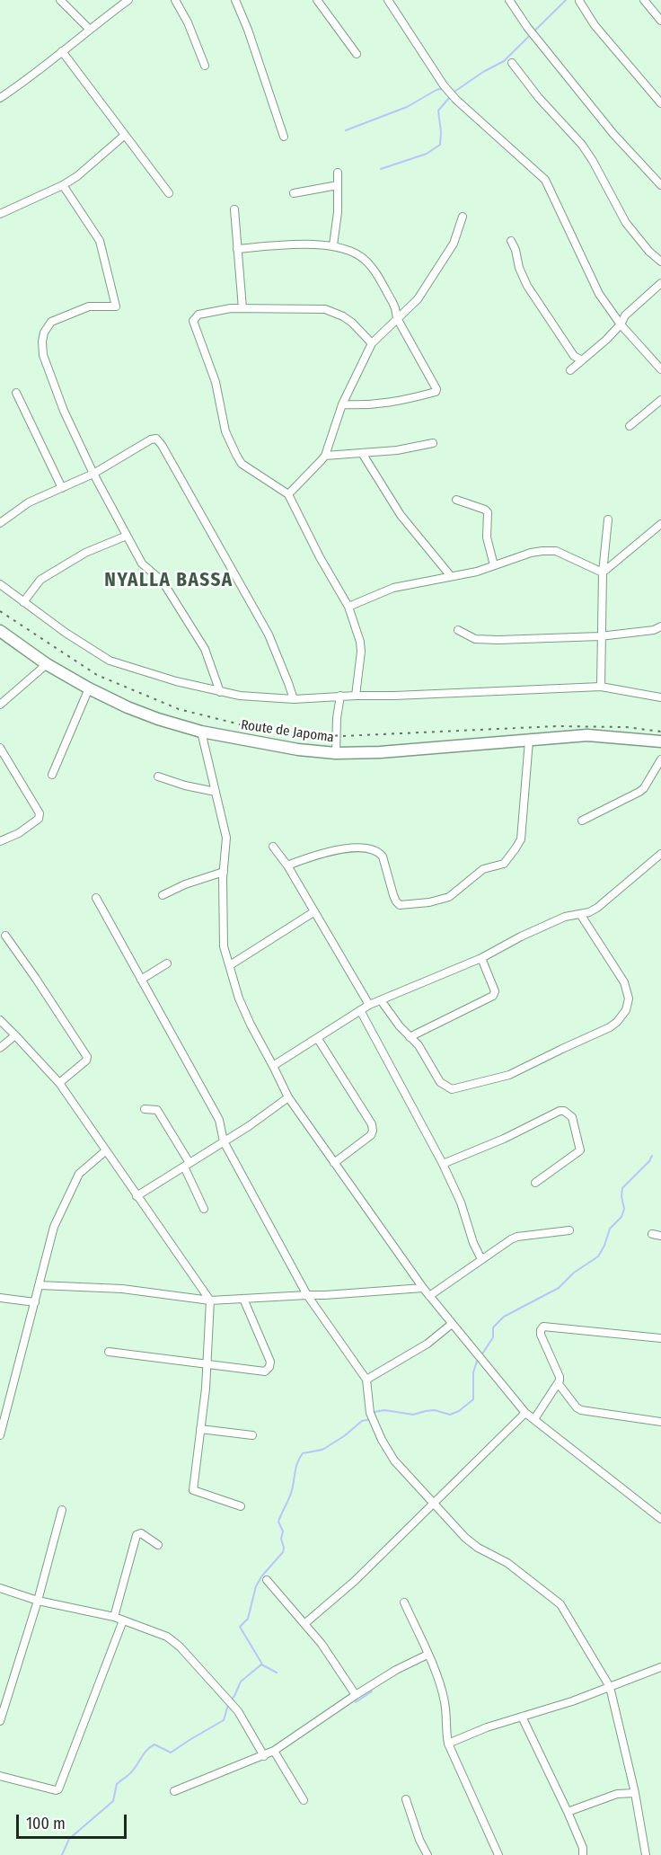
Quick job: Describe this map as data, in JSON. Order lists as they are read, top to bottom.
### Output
{
  "streets": {
    "main road": ["Route de Japoma"]
  },
  "districts": ["NYALLA BASSA"],
  "scale_bar": "100 m"
}
